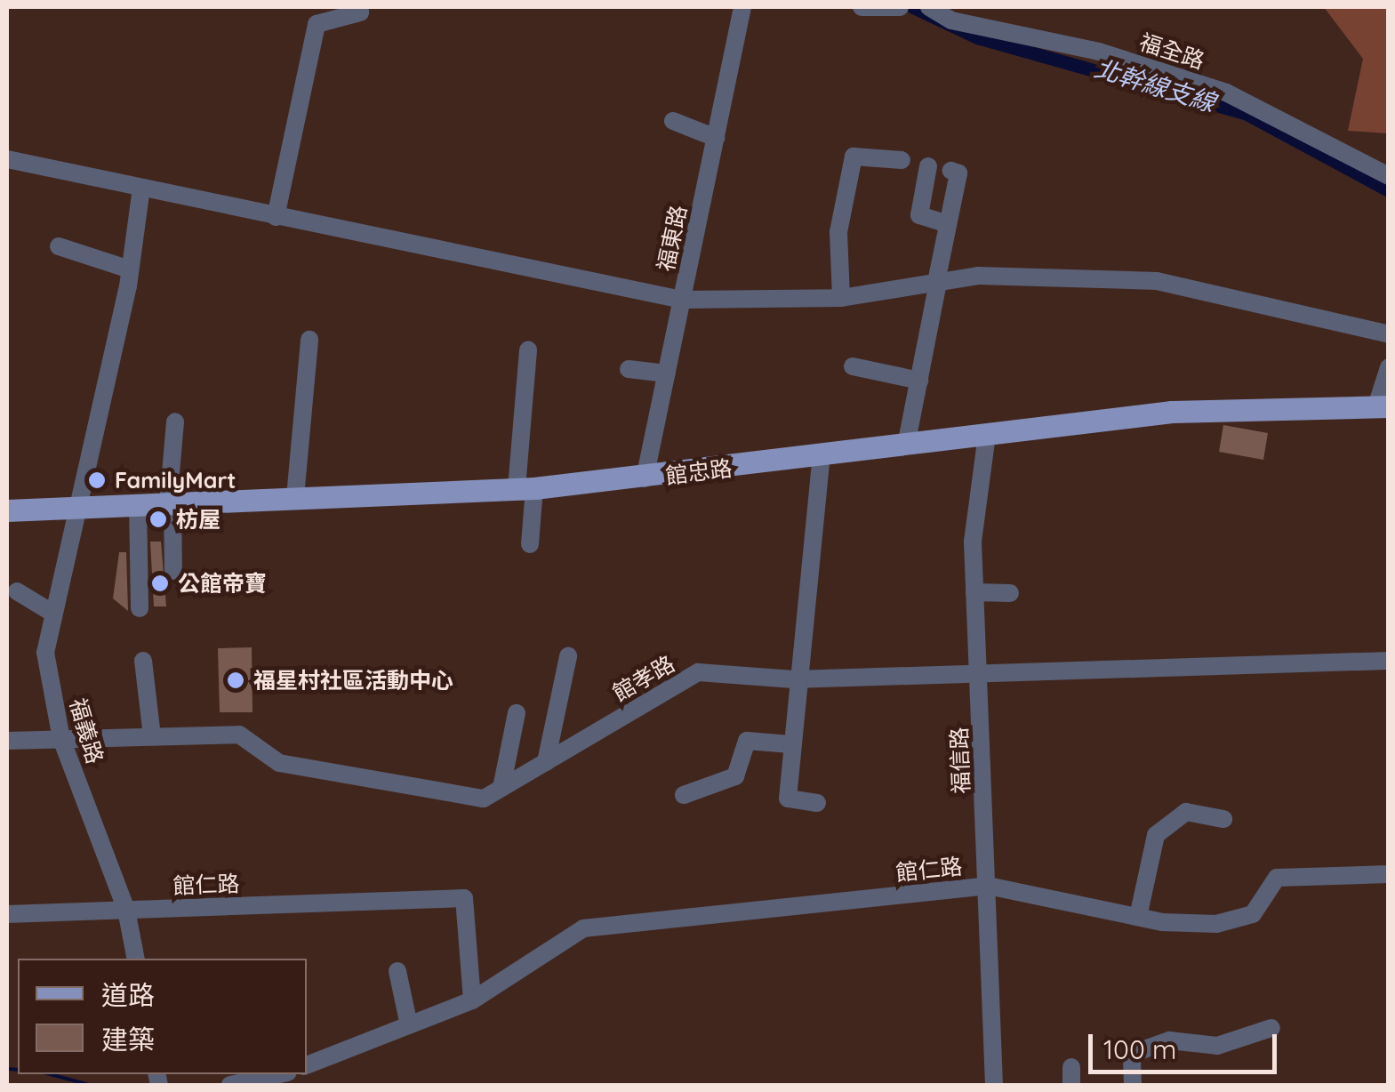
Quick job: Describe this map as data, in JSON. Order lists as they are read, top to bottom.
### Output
{
  "streets": {
    "main road": ["館忠路"],
    "street": [
      "福全路",
      "福東路",
      "館孝路",
      "福義路",
      "福信路",
      "館仁路"
    ]
  },
  "crossings": [
    ["福東路", "館忠路"],
    ["館忠路", "福義路"],
    ["館忠路", "福信路"],
    ["館孝路", "福義路"],
    ["館孝路", "福信路"],
    ["福義路", "館仁路"],
    ["福信路", "館仁路"]
  ],
  "water": ["北幹線支線"],
  "places": [
    "FamilyMart",
    "枋屋",
    "公館帝寶",
    "福星村社區活動中心"
  ],
  "legend": ["道路", "建築"],
  "scale_bar": "100 m"
}
